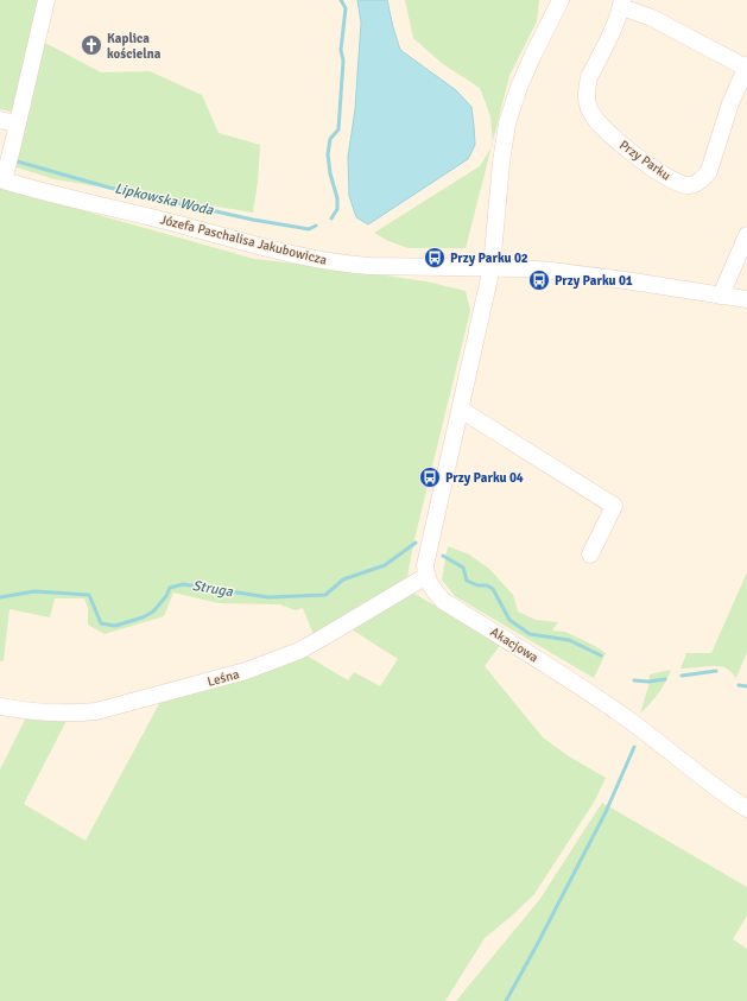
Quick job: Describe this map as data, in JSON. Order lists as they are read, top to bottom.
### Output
{
  "streets": {
    "street": [
      "Przy Parku",
      "Józefa Paschalisa Jakubowicza",
      "Akacjowa",
      "Leśna"
    ]
  },
  "crossings": [
    ["Akacjowa", "Leśna"]
  ],
  "water": ["Lipkowska Woda", "Struga"],
  "places": {
    "church": ["Kaplica kościelna"],
    "bus stop": ["Przy Parku 02", "Przy Parku 01", "Przy Parku 04"]
  }
}
